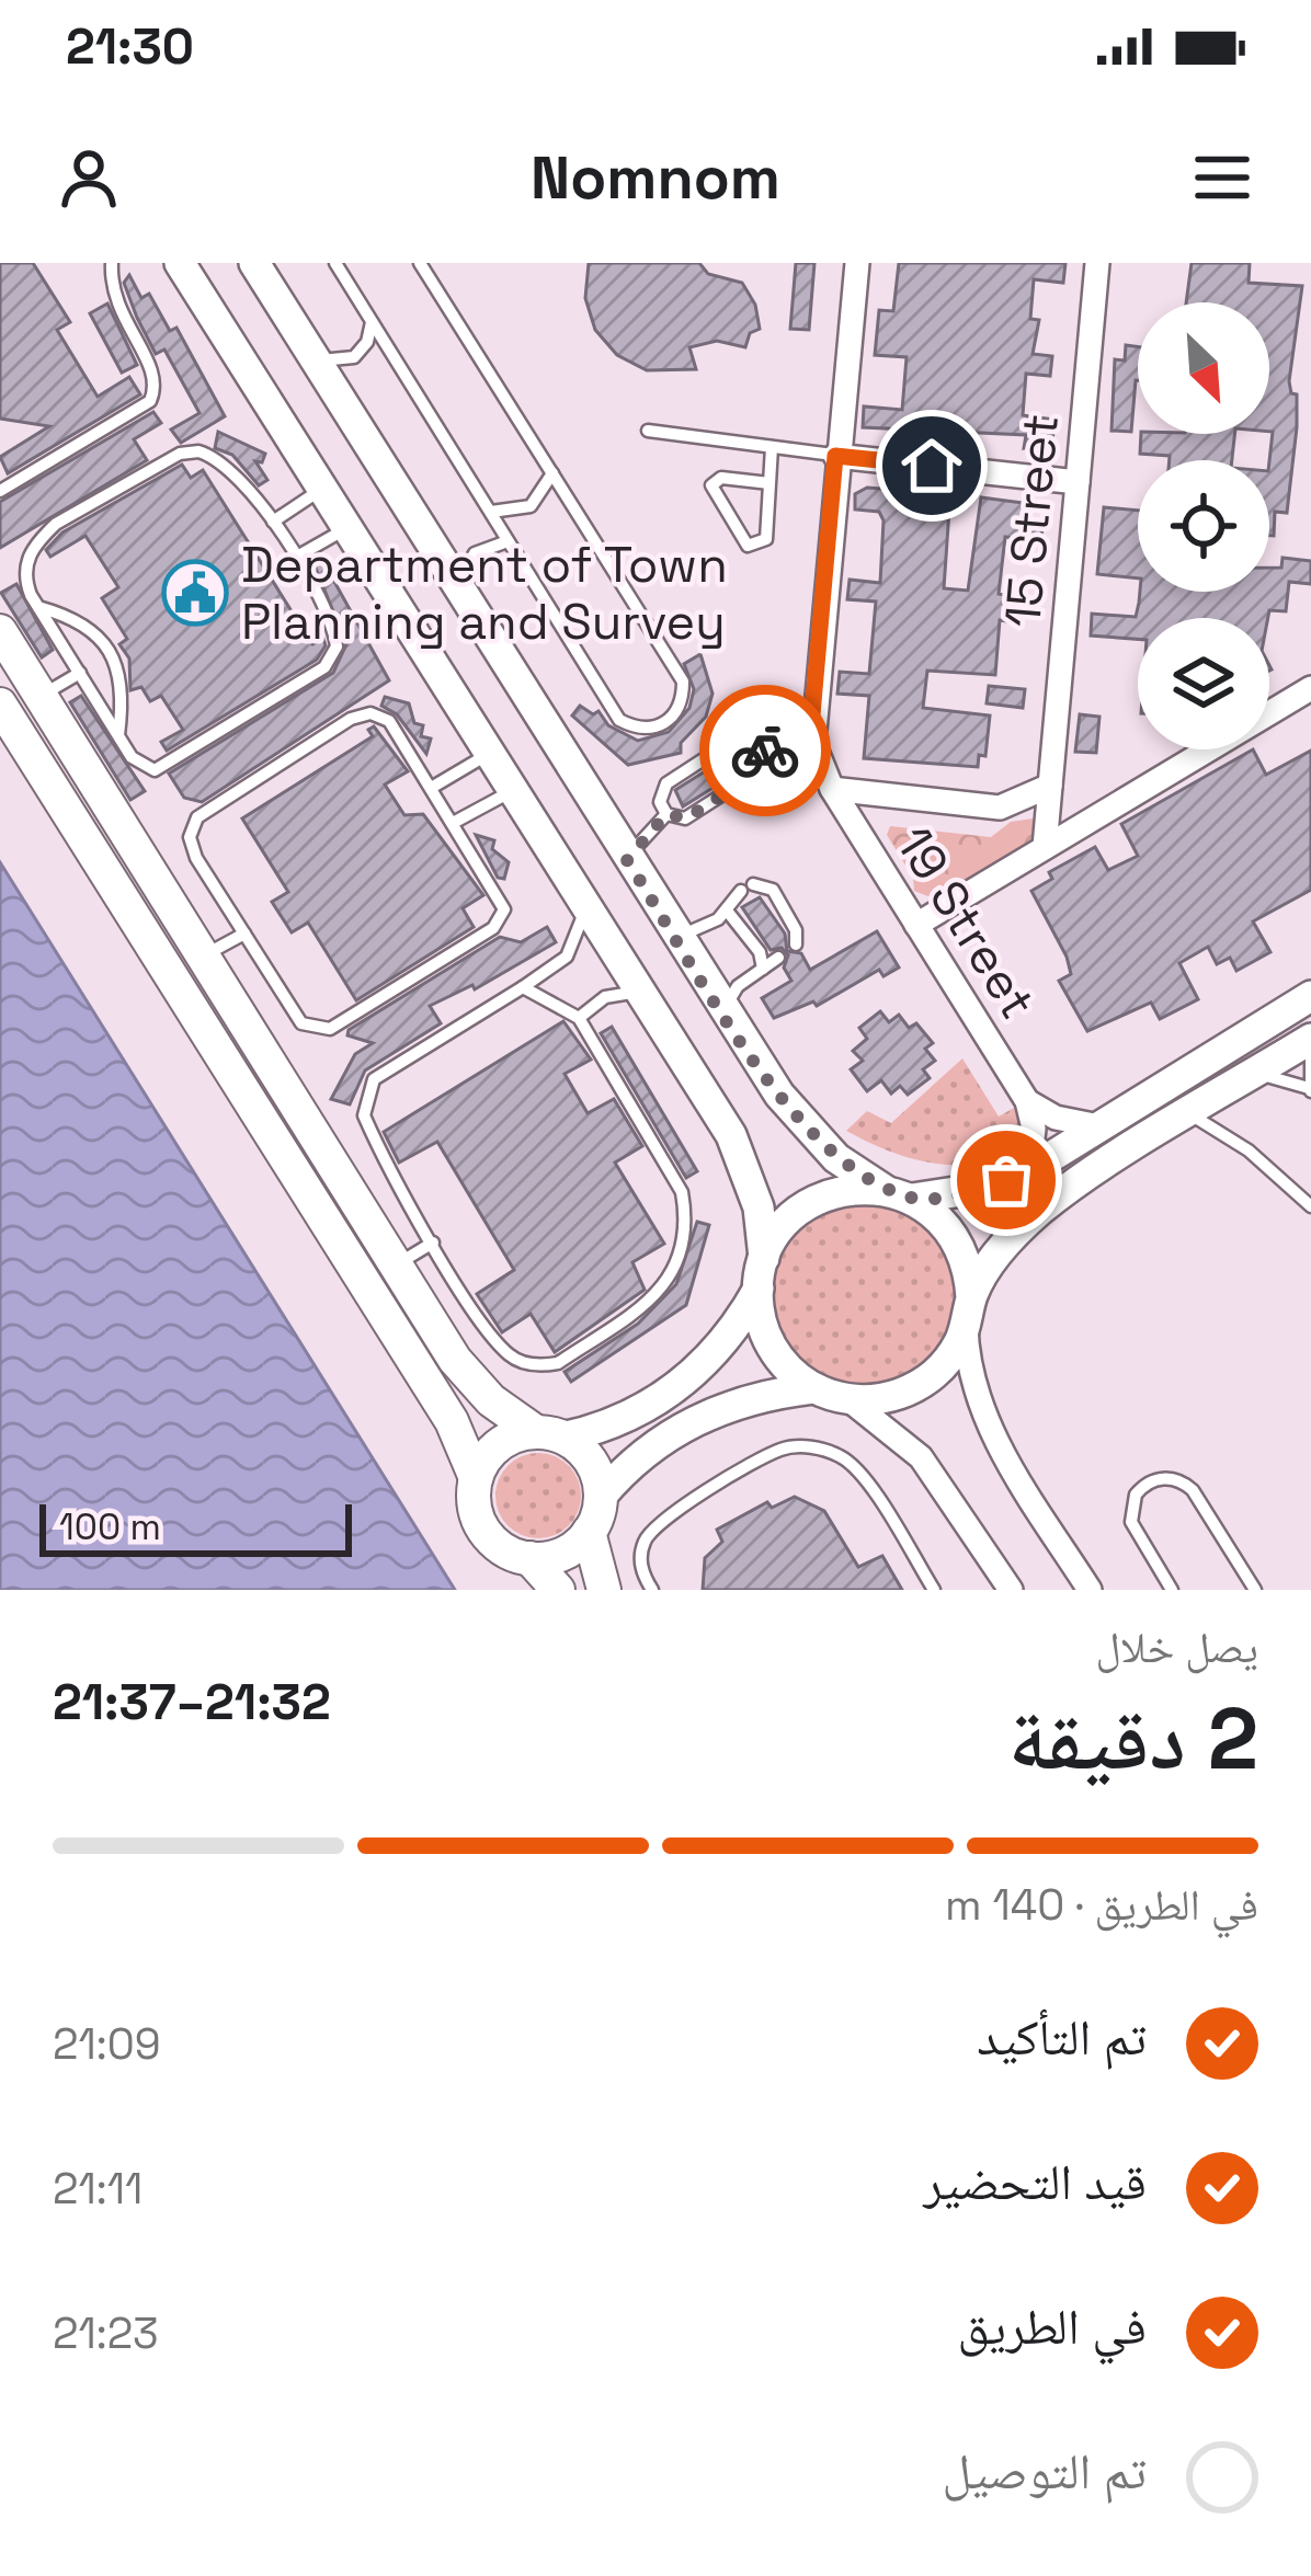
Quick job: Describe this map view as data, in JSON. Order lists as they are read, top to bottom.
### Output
{
  "streets": {
    "street": ["15 Street", "19 Street"]
  },
  "places": {
    "public building": ["Department of Town Planning and Survey"]
  },
  "scale_bar": "100 m",
  "north": "bottom right",
  "page": {
    "status": "21:30",
    "header": "Nomnom",
    "scale": "100 m",
    "heading": ["2 دقيقة", "يصل خلال", "21:32–21:37"],
    "bar": "في الطريق · 140 m",
    "list": [
      ["تم التأكيد", "21:09"],
      ["قيد التحضير", "21:11"],
      ["في الطريق", "21:23"],
      "تم التوصيل"
    ]
  }
}
